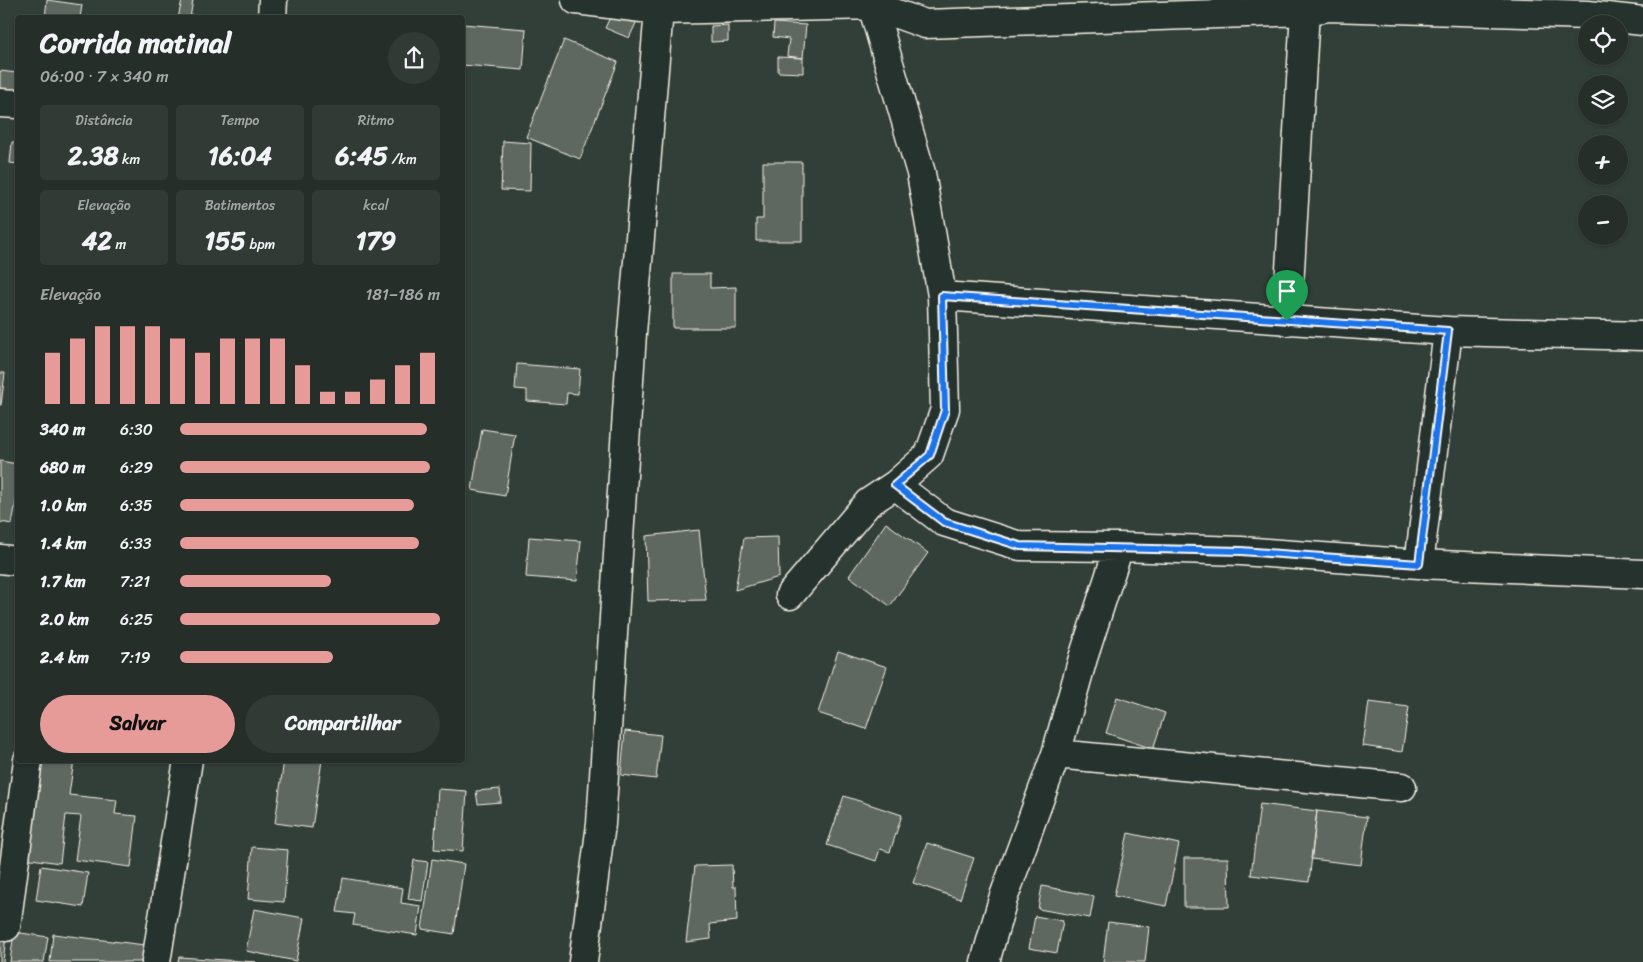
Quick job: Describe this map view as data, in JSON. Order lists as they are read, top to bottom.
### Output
{
  "page": {
    "map_buttons": ["+", "−"],
    "heading": ["Corrida matinal", "06:00 · 7 × 340 m"],
    "stats": [
      ["Distância", "2.38 km"],
      ["Tempo", "16:04"],
      ["Ritmo", "6:45 /km"],
      ["Elevação", "42 m"],
      ["Batimentos", "155 bpm"],
      ["kcal", "179"]
    ],
    "chart": ["Elevação", "181–186 m"],
    "list": [
      {
        "name": "340 m",
        "note": "6:30"
      },
      {
        "name": "680 m",
        "note": "6:29"
      },
      {
        "name": "1.0 km",
        "note": "6:35"
      },
      {
        "name": "1.4 km",
        "note": "6:33"
      },
      {
        "name": "1.7 km",
        "note": "7:21"
      },
      {
        "name": "2.0 km",
        "note": "6:25"
      },
      {
        "name": "2.4 km",
        "note": "7:19"
      }
    ],
    "buttons": ["Salvar", "Compartilhar"]
  }
}
